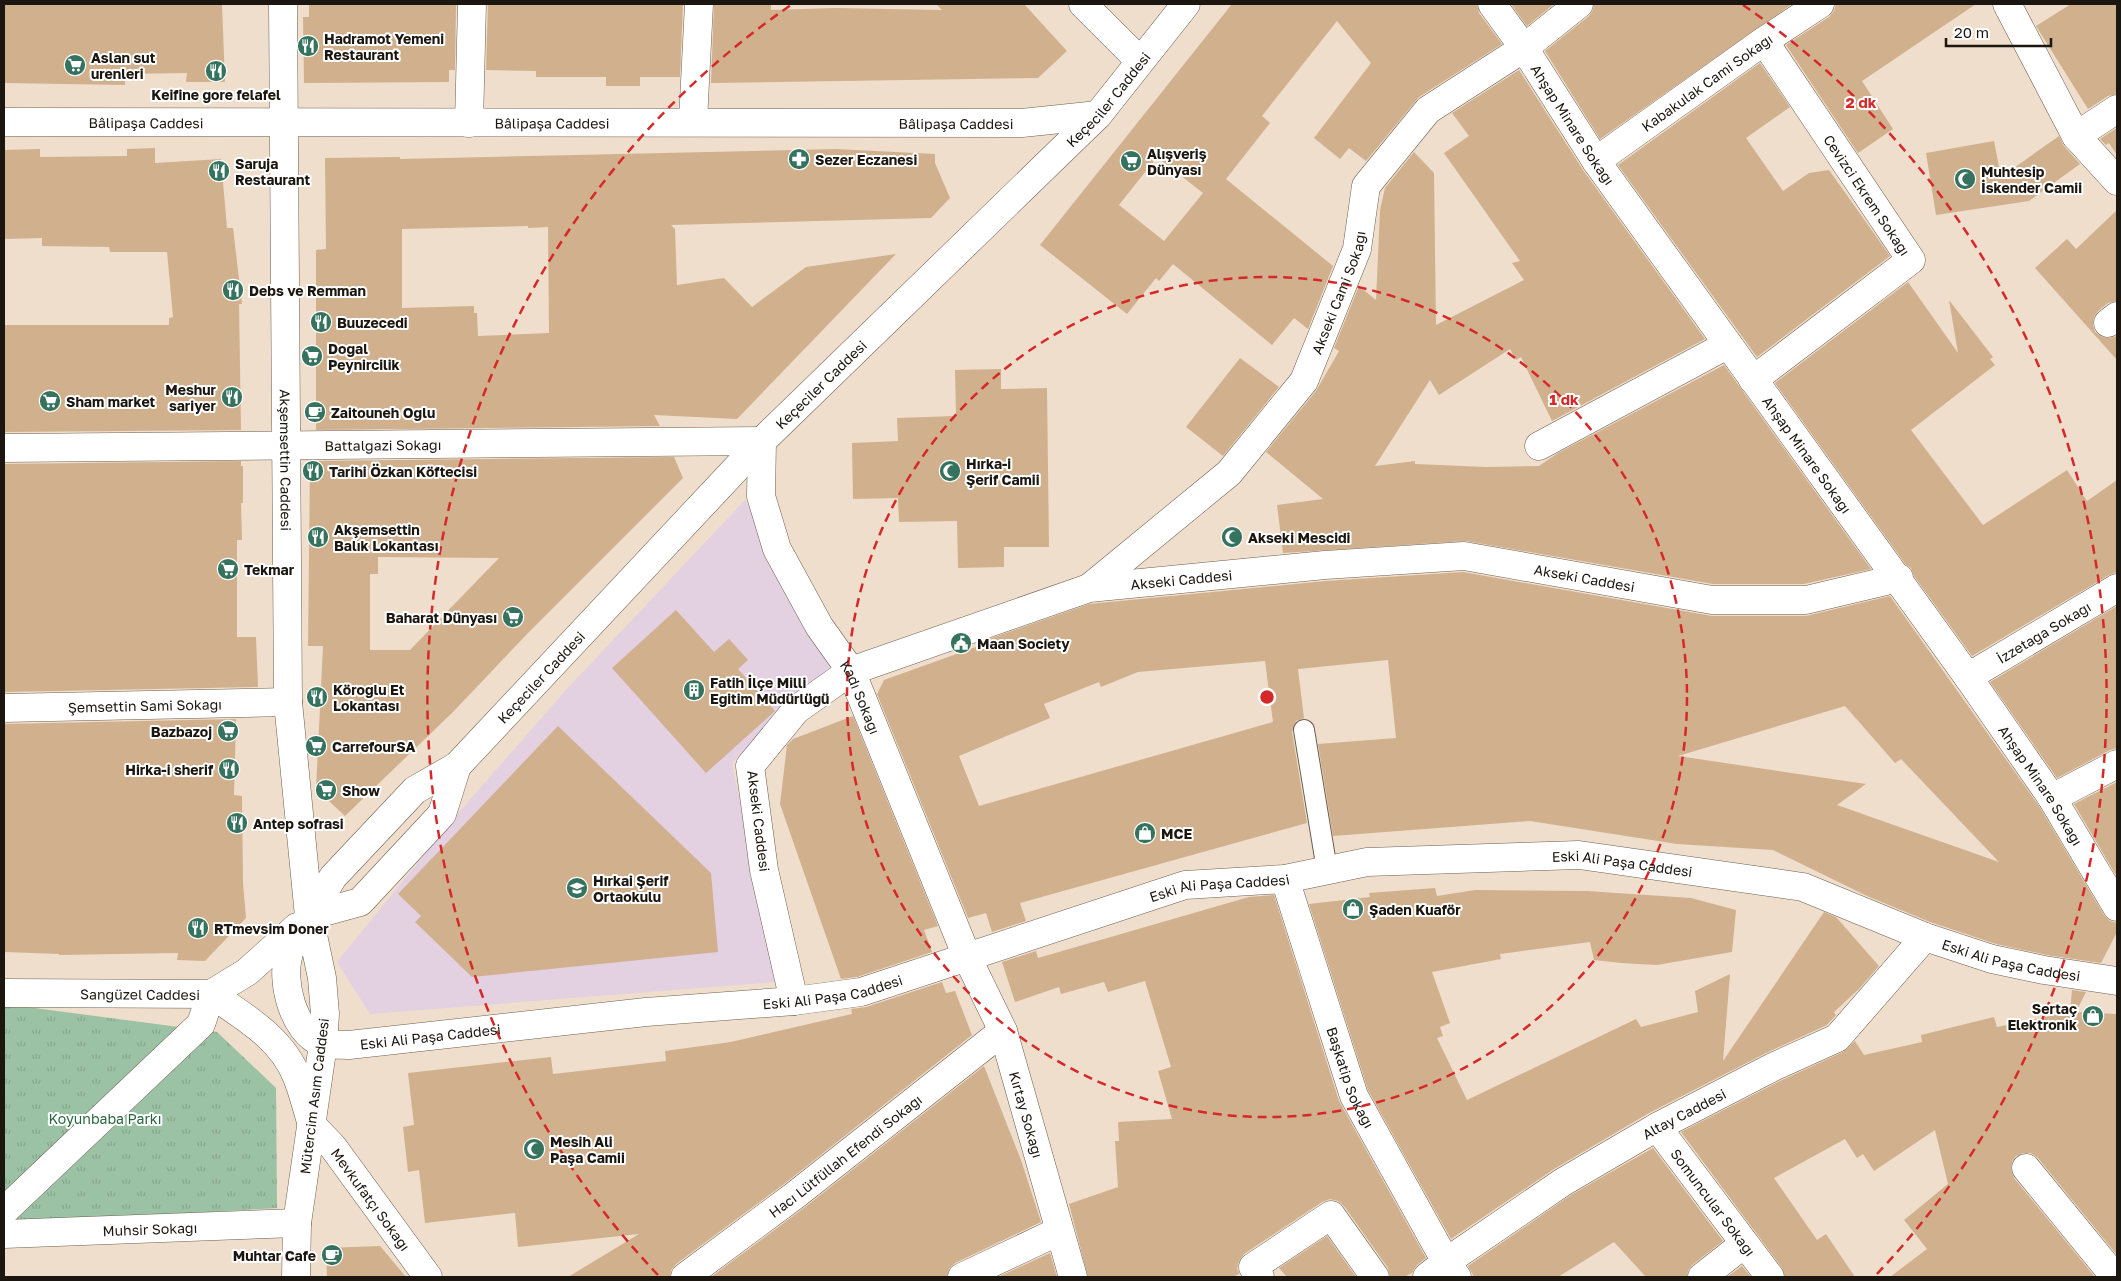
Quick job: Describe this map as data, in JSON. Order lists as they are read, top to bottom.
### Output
{
  "streets": {
    "street": [
      "Kabakulak Cami Sokağı",
      "Keçeciler Caddesi",
      "Bâlipaşa Caddesi",
      "Ahşap Minare Sokağı",
      "Cevizci Ekrem Sokağı",
      "Akseki Cami Sokağı",
      "Battalgazi Sokağı",
      "Akşemsettin Caddesi",
      "Akseki Caddesi",
      "İzzetağa Sokağı",
      "Kadı Sokağı",
      "Şemsettin Sami Sokağı",
      "Eski Ali Paşa Caddesi",
      "Sangüzel Caddesi",
      "Başkatip Sokağı",
      "Mütercim Asım Caddesi",
      "Altay Caddesi",
      "Kırtay Sokağı",
      "Hacı Lütfüllah Efendi Sokağı",
      "Mevkufatçı Sokağı",
      "Somuncular Sokağı",
      "Muhsir Sokağı"
    ]
  },
  "crossings": [
    ["Kabakulak Cami Sokağı", "Ahşap Minare Sokağı"],
    ["Kabakulak Cami Sokağı", "Cevizci Ekrem Sokağı"],
    ["Keçeciler Caddesi", "Bâlipaşa Caddesi"],
    ["Keçeciler Caddesi", "Battalgazi Sokağı"],
    ["Keçeciler Caddesi", "Akşemsettin Caddesi"],
    ["Keçeciler Caddesi", "Kadı Sokağı"],
    ["Keçeciler Caddesi", "Sangüzel Caddesi"],
    ["Keçeciler Caddesi", "Mütercim Asım Caddesi"],
    ["Bâlipaşa Caddesi", "Akşemsettin Caddesi"],
    ["Ahşap Minare Sokağı", "Cevizci Ekrem Sokağı"],
    ["Ahşap Minare Sokağı", "Akseki Cami Sokağı"],
    ["Ahşap Minare Sokağı", "Akseki Caddesi"],
    ["Ahşap Minare Sokağı", "İzzetağa Sokağı"],
    ["Akseki Cami Sokağı", "Akseki Caddesi"],
    ["Battalgazi Sokağı", "Akşemsettin Caddesi"],
    ["Battalgazi Sokağı", "Kadı Sokağı"],
    ["Akşemsettin Caddesi", "Şemsettin Sami Sokağı"],
    ["Akşemsettin Caddesi", "Sangüzel Caddesi"],
    ["Akşemsettin Caddesi", "Mütercim Asım Caddesi"],
    ["Akseki Caddesi", "Kadı Sokağı"],
    ["Akseki Caddesi", "Eski Ali Paşa Caddesi"],
    ["Kadı Sokağı", "Eski Ali Paşa Caddesi"],
    ["Kadı Sokağı", "Kırtay Sokağı"],
    ["Eski Ali Paşa Caddesi", "Başkatip Sokağı"],
    ["Eski Ali Paşa Caddesi", "Mütercim Asım Caddesi"],
    ["Eski Ali Paşa Caddesi", "Altay Caddesi"],
    ["Eski Ali Paşa Caddesi", "Kırtay Sokağı"],
    ["Sangüzel Caddesi", "Mütercim Asım Caddesi"],
    ["Başkatip Sokağı", "Altay Caddesi"],
    ["Mütercim Asım Caddesi", "Mevkufatçı Sokağı"],
    ["Mütercim Asım Caddesi", "Muhsir Sokağı"],
    ["Altay Caddesi", "Somuncular Sokağı"],
    ["Kırtay Sokağı", "Hacı Lütfüllah Efendi Sokağı"]
  ],
  "parks": ["Koyunbaba Parkı"],
  "places": {
    "restaurant": [
      "Hadramot Yemeni Restaurant",
      "Keifine gore felafel",
      "Saruja Restaurant",
      "Debs ve Remman",
      "Buuzecedi",
      "Meshur sariyer",
      "Tarihi Özkan Köftecisi",
      "Akşemsettin Balık Lokantası",
      "Köroğlu Et Lokantası",
      "Hirka-i sherif",
      "Antep sofrasi",
      "RTmevsim Doner"
    ],
    "supermarket": [
      "Aslan sut urenleri",
      "Alışveriş Dünyası",
      "Doğal Peynircilik",
      "Sham market",
      "Tekmar",
      "Baharat Dünyası",
      "Bazbazoj",
      "CarrefourSA",
      "Show"
    ],
    "pharmacy": ["Sezer Eczanesi"],
    "mosque": [
      "Muhtesip İskender Camii",
      "Hırka-i Şerif Camii",
      "Akseki Mescidi",
      "Mesih Ali Paşa Camii"
    ],
    "cafe": ["Zaitouneh Oğlu", "Muhtar Cafe"],
    "public building": ["Maan Society"],
    "building": ["Fatih İlçe Milli Eğitim Müdürlüğü"],
    "shop": ["MCE", "Şaden Kuaför", "Sertaç Elektronik"],
    "school or university": ["Hırkai Şerif Ortaokulu"]
  },
  "scale_bar": "20 m",
  "rings": ["2 dk", "1 dk"]
}
